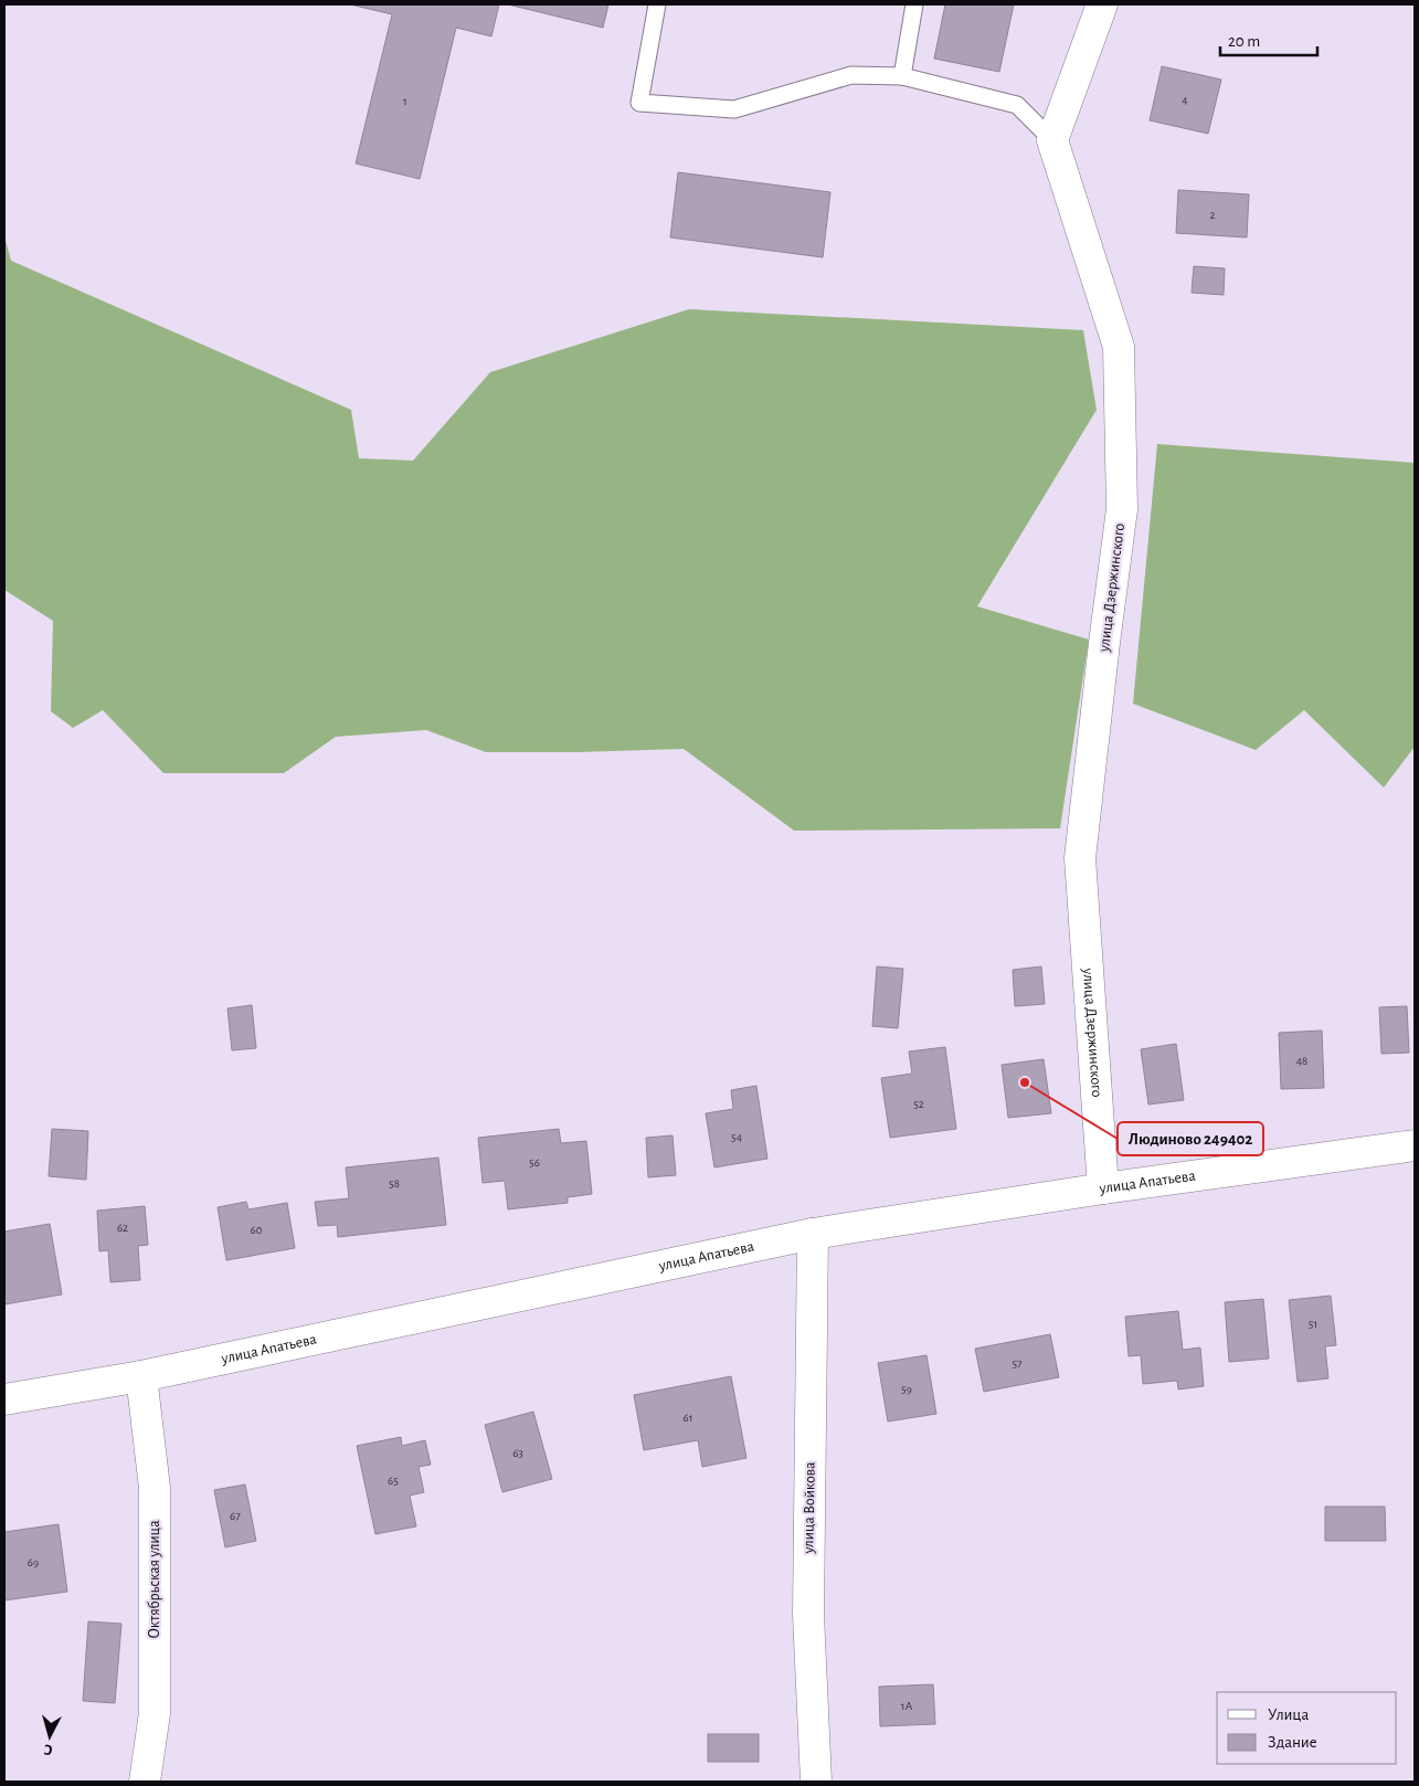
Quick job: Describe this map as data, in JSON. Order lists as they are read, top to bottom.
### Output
{
  "streets": {
    "street": [
      "улица Дзержинского",
      "улица Апатьева",
      "улица Войкова",
      "Октябрьская улица"
    ]
  },
  "crossings": [
    ["улица Дзержинского", "улица Апатьева"],
    ["улица Апатьева", "улица Войкова"],
    ["улица Апатьева", "Октябрьская улица"]
  ],
  "places": ["Людиново 249402"],
  "house_numbers": [
    "4",
    "1",
    "2",
    "48",
    "52",
    "54",
    "56",
    "58",
    "62",
    "60",
    "51",
    "57",
    "59",
    "61",
    "63",
    "65",
    "67",
    "69",
    "1А"
  ],
  "legend": ["Улица", "Здание"],
  "scale_bar": "20 m",
  "north": "bottom"
}
